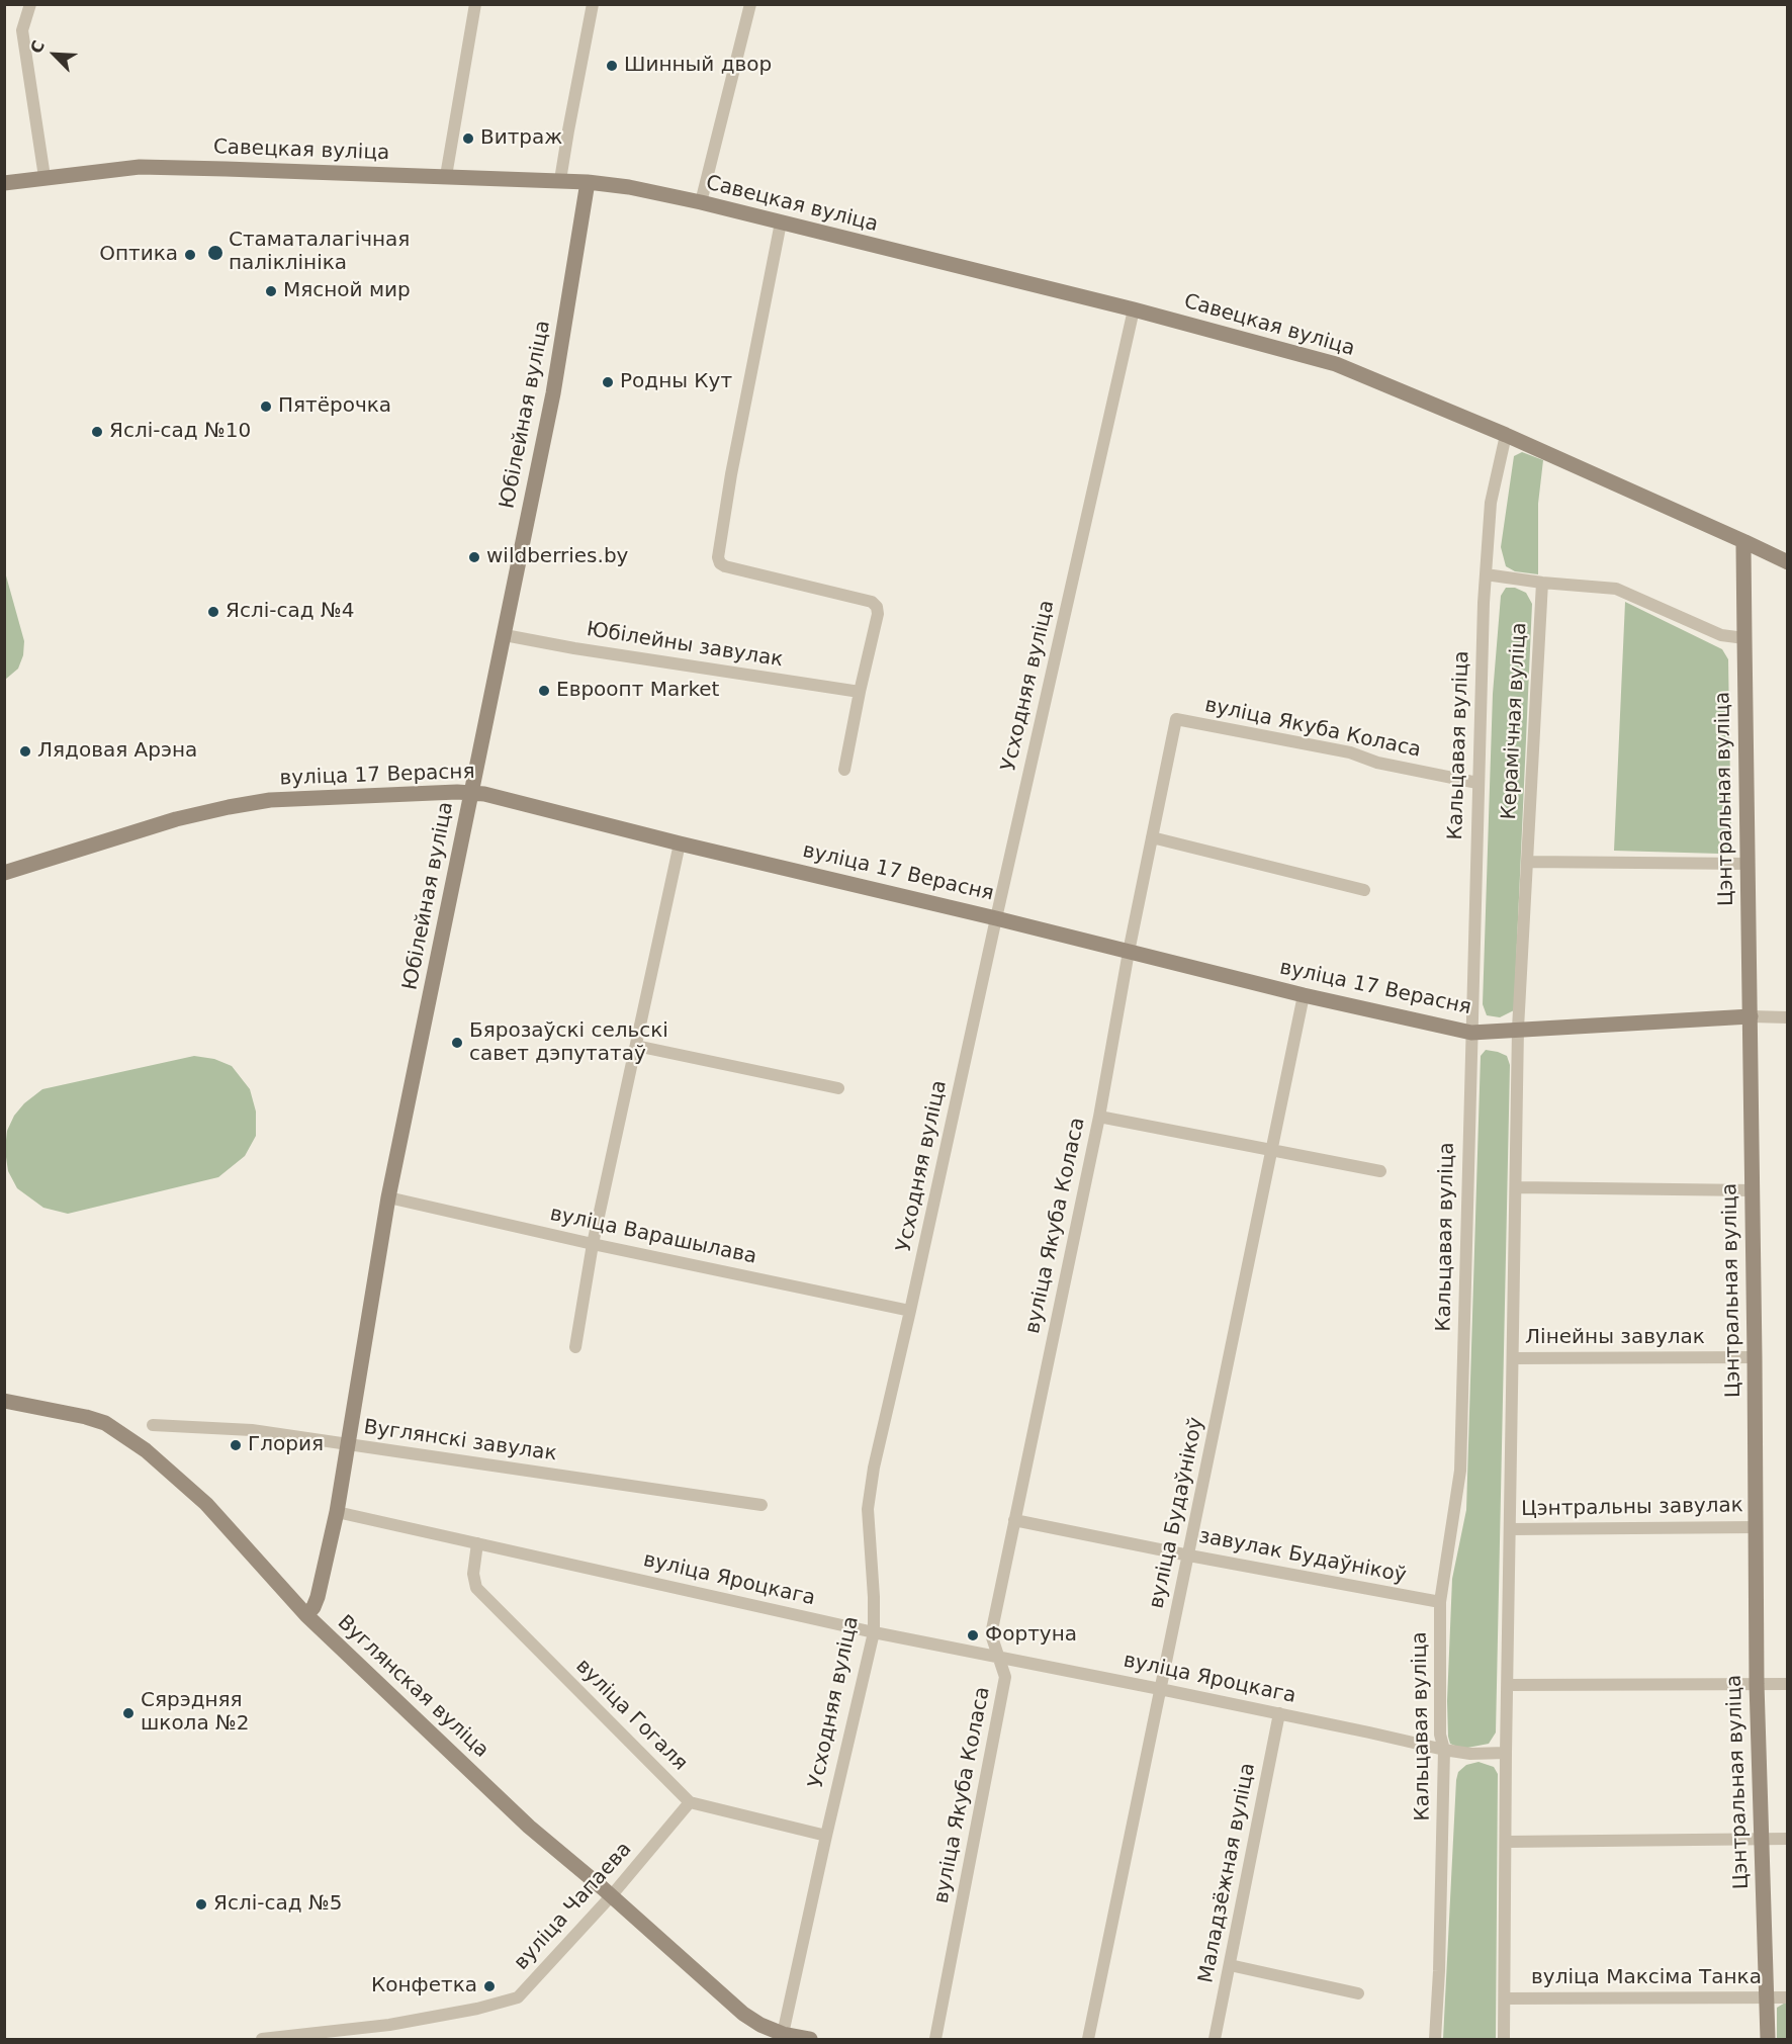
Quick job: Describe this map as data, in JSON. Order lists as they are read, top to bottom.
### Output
{
  "streets": {
    "street": [
      "Савецкая вуліца",
      "Юбілейная вуліца",
      "Юбілейны завулак",
      "Усходняя вуліца",
      "Керамічная вуліца",
      "вуліца Якуба Коласа",
      "Кальцавая вуліца",
      "вуліца 17 Верасня",
      "Цэнтральная вуліца",
      "вуліца Варашылава",
      "Лінейны завулак",
      "Вуглянскі завулак",
      "Цэнтральны завулак",
      "вуліца Будаўнікоў",
      "завулак Будаўнікоў",
      "вуліца Яроцкага",
      "Вуглянская вуліца",
      "вуліца Гогаля",
      "Маладзёжная вуліца",
      "вуліца Чапаева",
      "вуліца Максіма Танка"
    ]
  },
  "crossings": [
    ["Савецкая вуліца", "Юбілейная вуліца"],
    ["Савецкая вуліца", "Усходняя вуліца"],
    ["Савецкая вуліца", "Кальцавая вуліца"],
    ["Савецкая вуліца", "Цэнтральная вуліца"],
    ["Юбілейная вуліца", "Юбілейны завулак"],
    ["Юбілейная вуліца", "вуліца 17 Верасня"],
    ["Юбілейная вуліца", "вуліца Варашылава"],
    ["Юбілейная вуліца", "Вуглянскі завулак"],
    ["Юбілейная вуліца", "вуліца Яроцкага"],
    ["Юбілейная вуліца", "Вуглянская вуліца"],
    ["Усходняя вуліца", "вуліца 17 Верасня"],
    ["Усходняя вуліца", "вуліца Варашылава"],
    ["Усходняя вуліца", "вуліца Яроцкага"],
    ["Усходняя вуліца", "Вуглянская вуліца"],
    ["Керамічная вуліца", "вуліца 17 Верасня"],
    ["Керамічная вуліца", "Лінейны завулак"],
    ["Керамічная вуліца", "Цэнтральны завулак"],
    ["Керамічная вуліца", "вуліца Яроцкага"],
    ["Керамічная вуліца", "вуліца Максіма Танка"],
    ["вуліца Якуба Коласа", "Кальцавая вуліца"],
    ["вуліца Якуба Коласа", "вуліца 17 Верасня"],
    ["вуліца Якуба Коласа", "завулак Будаўнікоў"],
    ["вуліца Якуба Коласа", "вуліца Яроцкага"],
    ["Кальцавая вуліца", "вуліца 17 Верасня"],
    ["Кальцавая вуліца", "завулак Будаўнікоў"],
    ["Кальцавая вуліца", "вуліца Яроцкага"],
    ["вуліца 17 Верасня", "Цэнтральная вуліца"],
    ["вуліца 17 Верасня", "вуліца Будаўнікоў"],
    ["Цэнтральная вуліца", "Лінейны завулак"],
    ["Цэнтральная вуліца", "Цэнтральны завулак"],
    ["Цэнтральная вуліца", "вуліца Максіма Танка"],
    ["вуліца Будаўнікоў", "завулак Будаўнікоў"],
    ["вуліца Будаўнікоў", "вуліца Яроцкага"],
    ["вуліца Яроцкага", "вуліца Гогаля"],
    ["вуліца Яроцкага", "Маладзёжная вуліца"],
    ["Вуглянская вуліца", "вуліца Чапаева"],
    ["вуліца Гогаля", "вуліца Чапаева"]
  ],
  "places": [
    "Шинный двор",
    "Витраж",
    "Стаматалагічная паліклініка",
    "Оптика",
    "Мясной мир",
    "Родны Кут",
    "Пятёрочка",
    "Яслі-сад №10",
    "wildberries.by",
    "Яслі-сад №4",
    "Евроопт Market",
    "Лядовая Арэна",
    "Бярозаўскі сельскі савет дэпутатаў",
    "Глория",
    "Фортуна",
    "Сярэдняя школа №2",
    "Яслі-сад №5",
    "Конфетка"
  ],
  "north": "top left"
}
